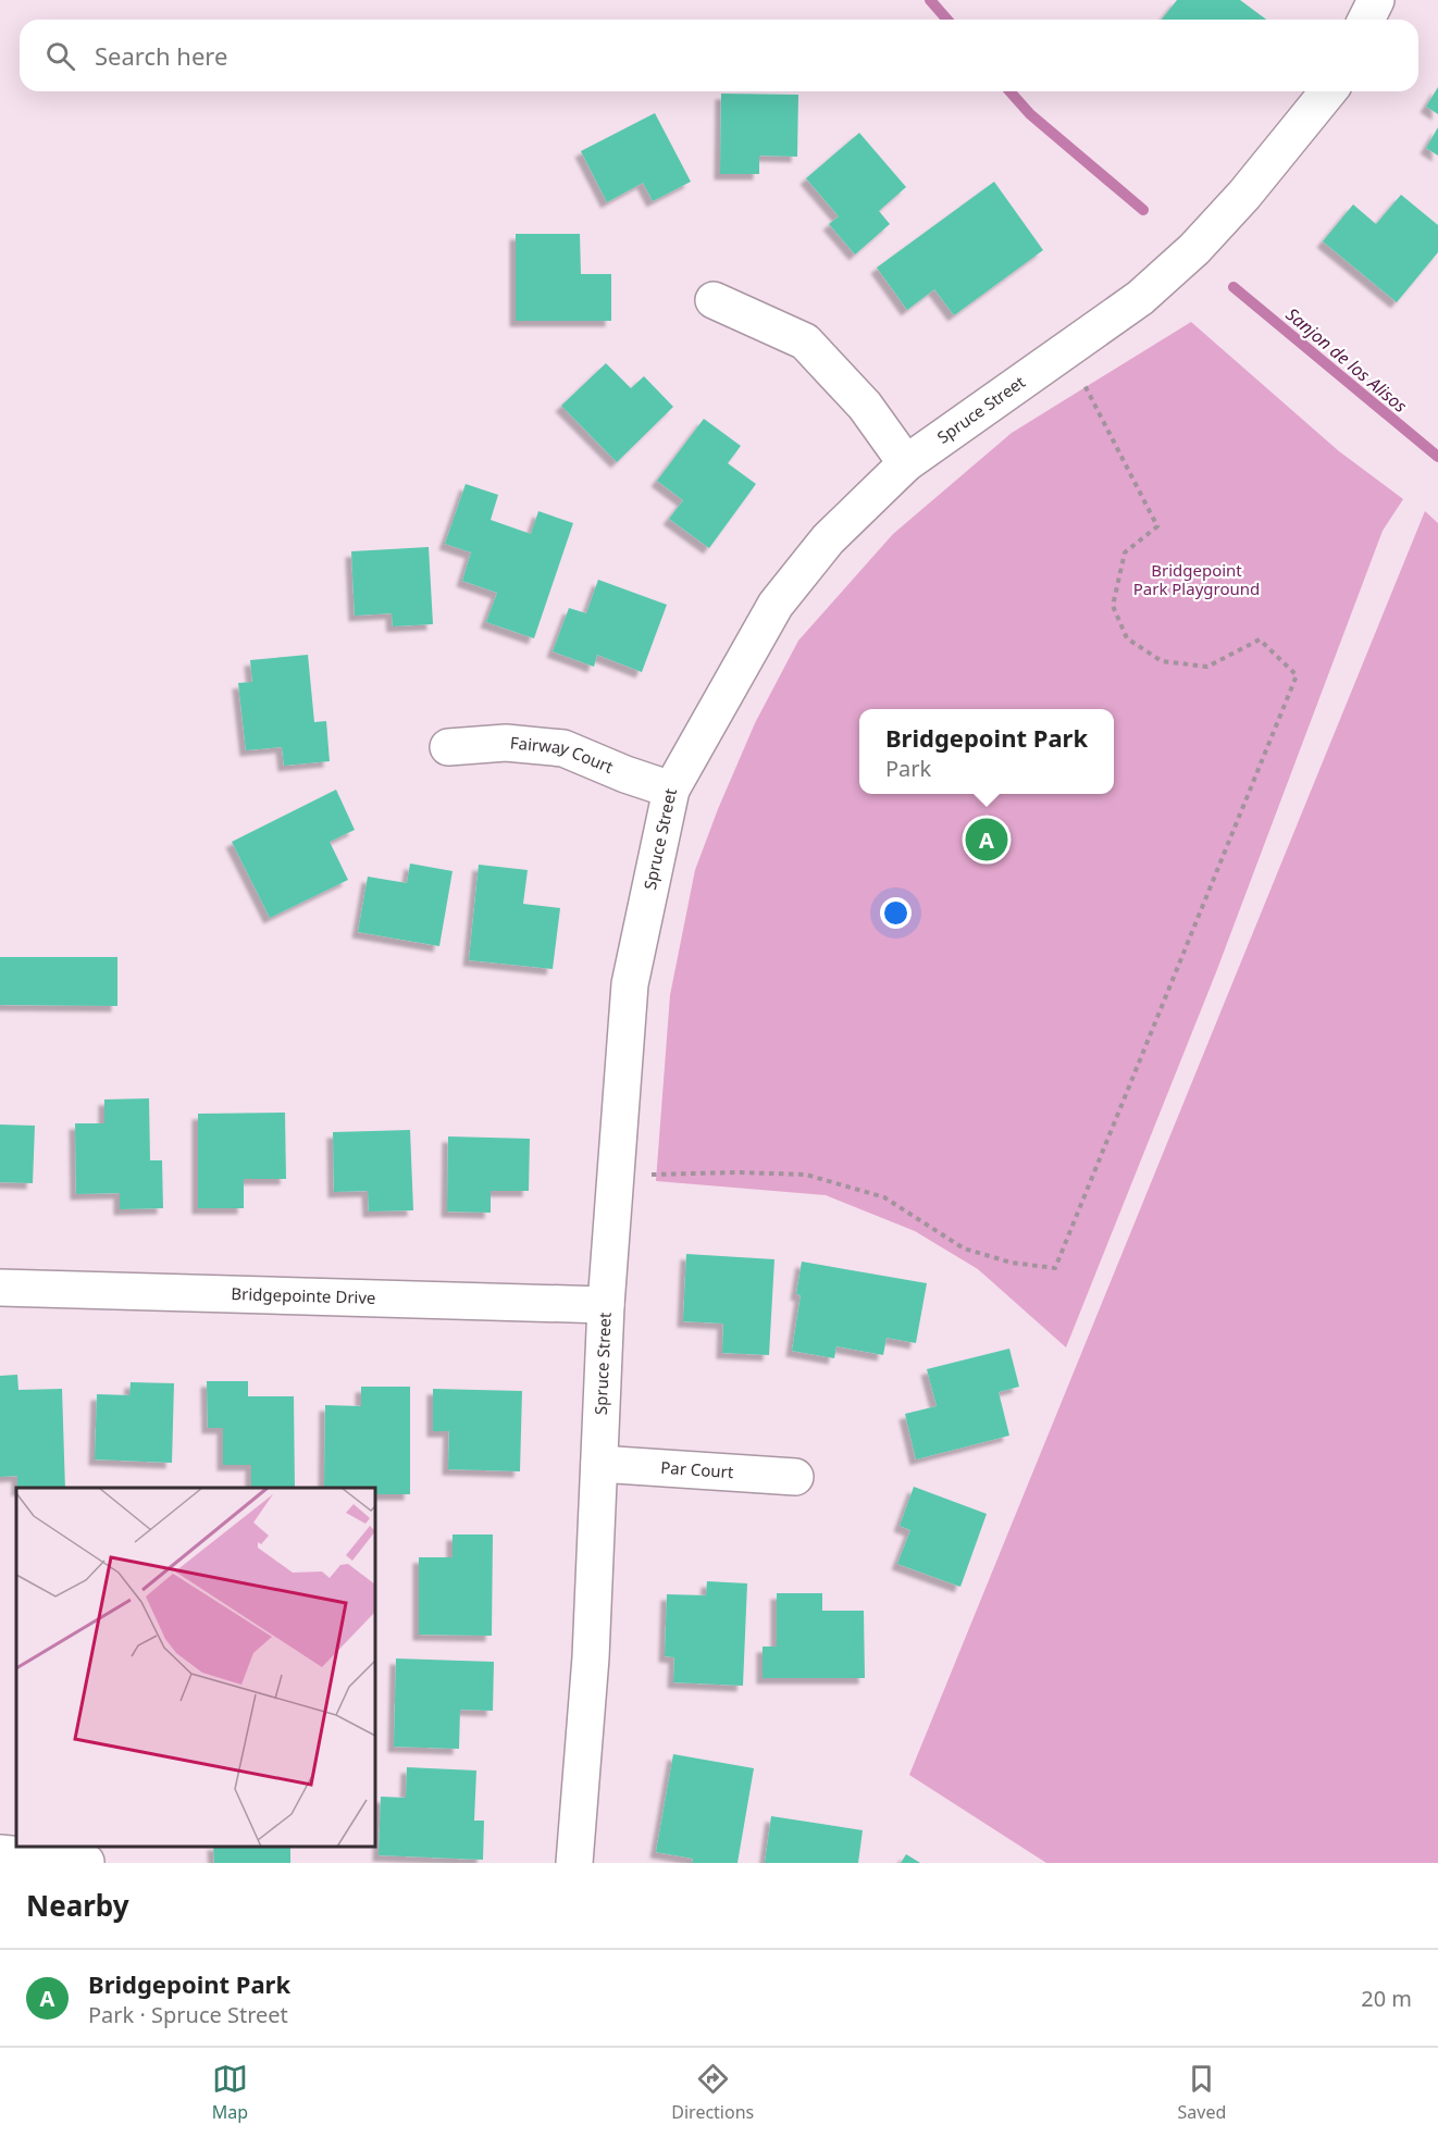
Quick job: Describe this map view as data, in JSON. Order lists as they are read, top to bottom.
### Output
{
  "streets": {
    "street": [
      "Spruce Street",
      "Fairway Court",
      "Bridgepointe Drive",
      "Par Court"
    ]
  },
  "crossings": [
    ["Spruce Street", "Fairway Court"],
    ["Spruce Street", "Bridgepointe Drive"],
    ["Spruce Street", "Par Court"]
  ],
  "water": ["Sanjon de los Alisos"],
  "parks": ["Bridgepoint Park Playground"],
  "page": {
    "search": "Search here",
    "popup": ["Bridgepoint Park", "Park"],
    "pins": "A",
    "heading": "Nearby",
    "list": [
      {
        "mark": "A",
        "name": "Bridgepoint Park",
        "note": "Park · Spruce Street",
        "value": "20 m"
      }
    ],
    "nav": ["Map", "Directions", "Saved"]
  }
}
